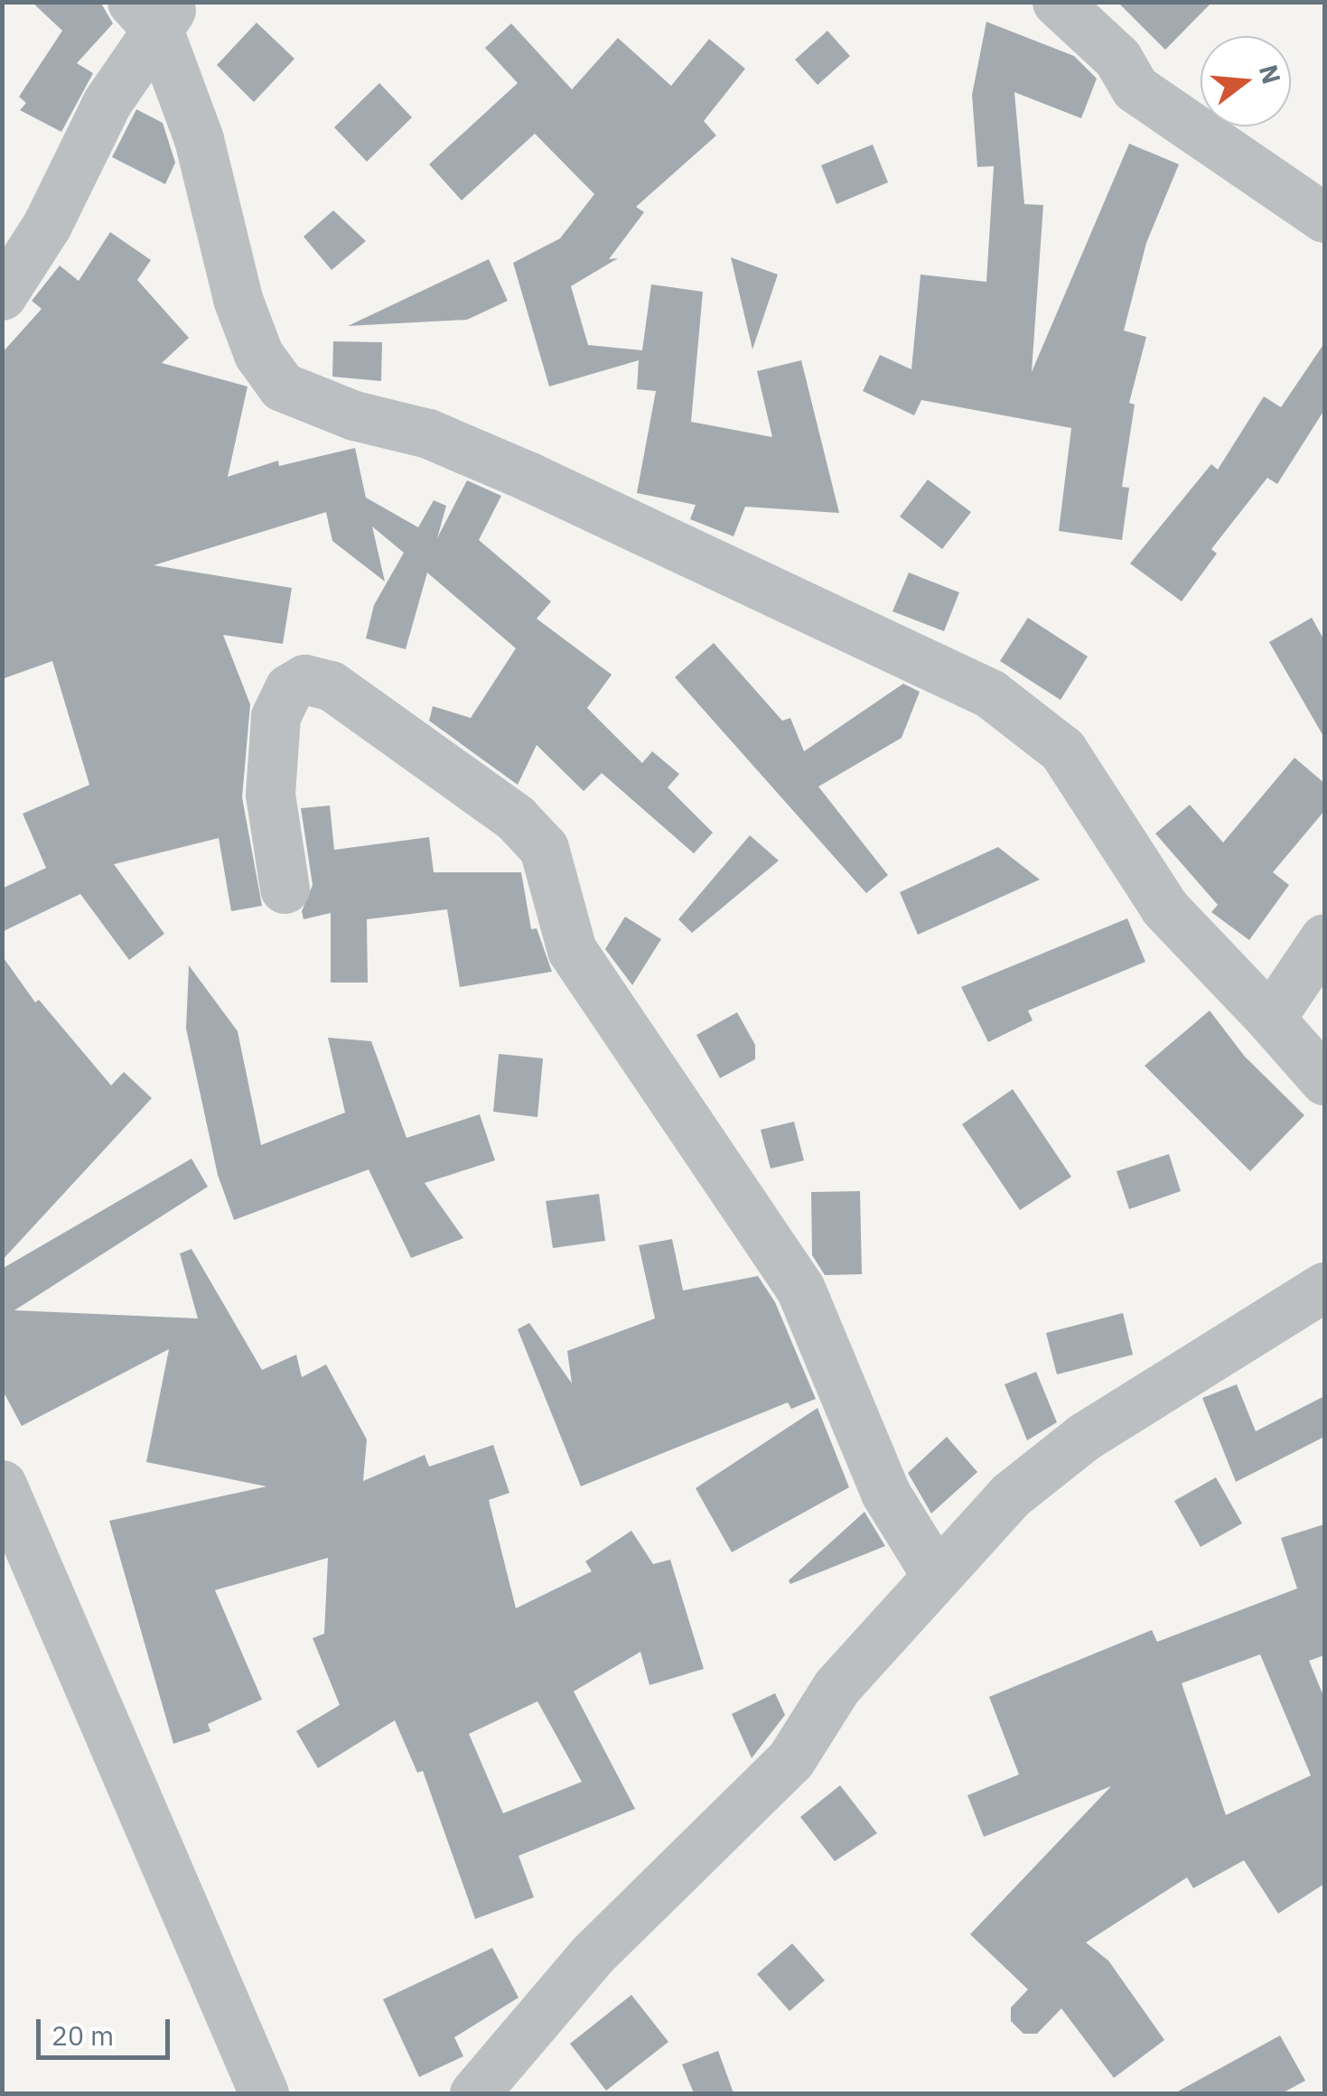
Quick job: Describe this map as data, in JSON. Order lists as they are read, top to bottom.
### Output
{
  "scale_bar": "20 m",
  "north": "right"
}
